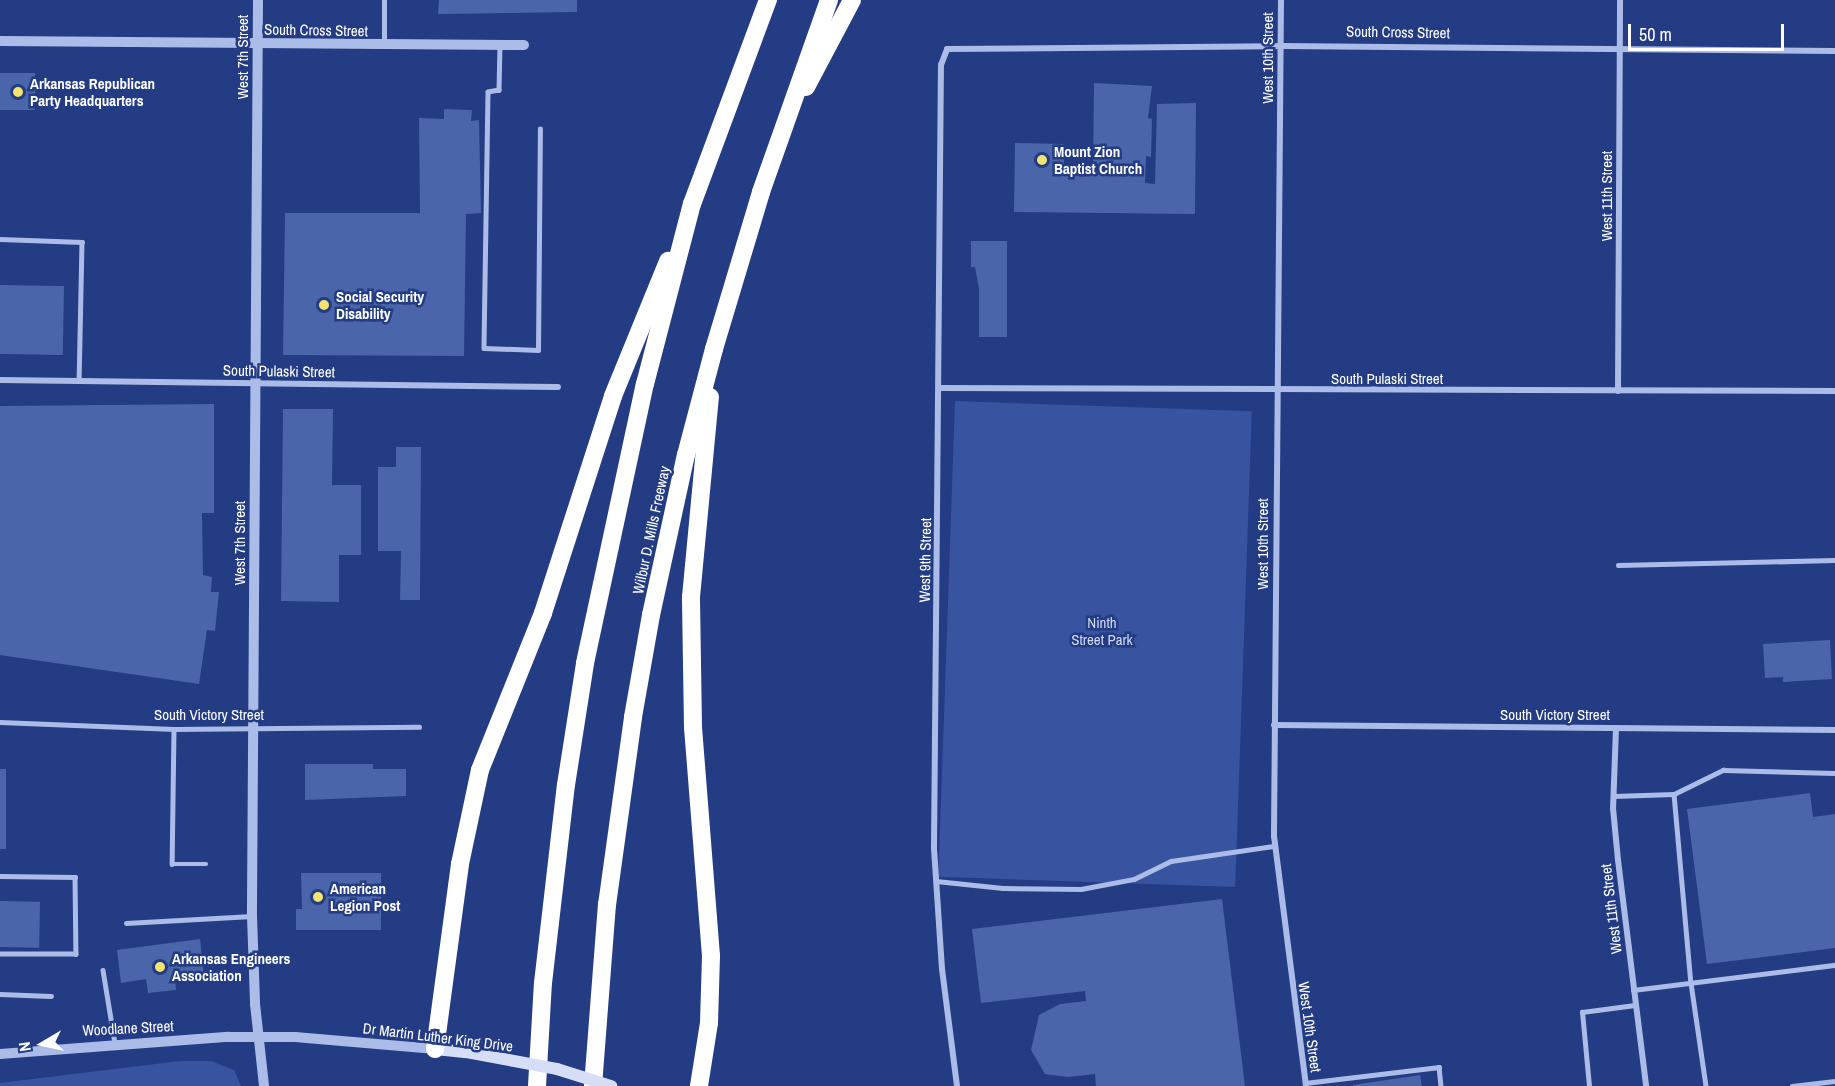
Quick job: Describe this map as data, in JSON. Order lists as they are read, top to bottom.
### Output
{
  "streets": {
    "highway": ["Wilbur D. Mills Freeway"],
    "main road": ["Dr Martin Luther King Drive"],
    "street": [
      "South Cross Street",
      "West 7th Street",
      "West 10th Street",
      "West 11th Street",
      "South Pulaski Street",
      "West 9th Street",
      "South Victory Street",
      "Woodlane Street"
    ]
  },
  "crossings": [
    ["South Cross Street", "West 7th Street"],
    ["South Cross Street", "West 10th Street"],
    ["South Cross Street", "West 11th Street"],
    ["South Cross Street", "West 9th Street"],
    ["West 7th Street", "South Pulaski Street"],
    ["West 7th Street", "South Victory Street"],
    ["West 7th Street", "Woodlane Street"],
    ["West 7th Street", "Dr Martin Luther King Drive"],
    ["West 10th Street", "South Pulaski Street"],
    ["West 10th Street", "South Victory Street"],
    ["West 11th Street", "South Pulaski Street"],
    ["West 11th Street", "South Victory Street"],
    ["South Pulaski Street", "West 9th Street"],
    ["Woodlane Street", "Dr Martin Luther King Drive"]
  ],
  "parks": ["Ninth Street Park"],
  "places": [
    "Arkansas Republican Party Headquarters",
    "Mount Zion Baptist Church",
    "Social Security Disability",
    "American Legion Post",
    "Arkansas Engineers Association"
  ],
  "scale_bar": "50 m",
  "north": "left"
}
